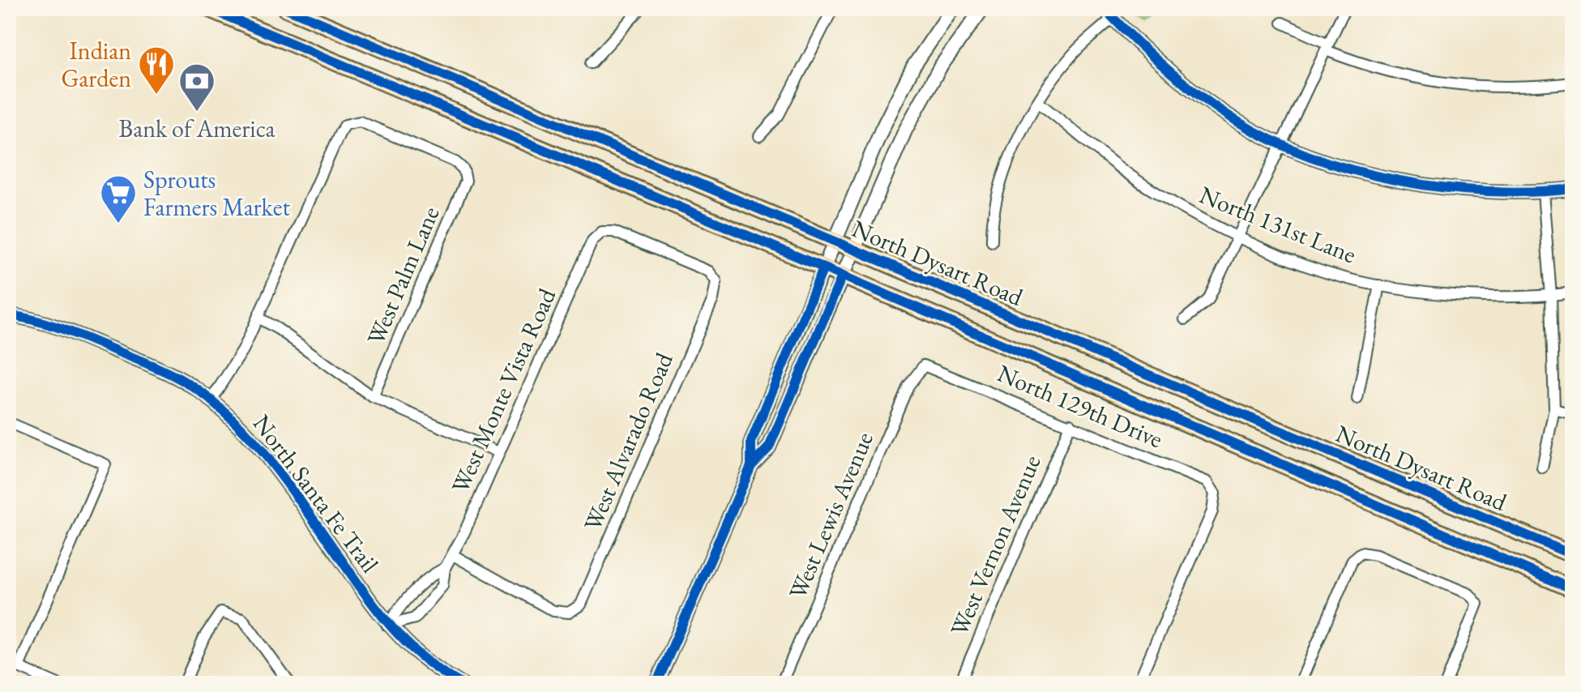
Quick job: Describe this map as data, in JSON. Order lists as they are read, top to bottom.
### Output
{
  "streets": {
    "main road": ["North Dysart Road"],
    "street": [
      "North 131st Lane",
      "West Palm Lane",
      "West Monte Vista Road",
      "North 129th Drive",
      "West Alvarado Road",
      "North Santa Fe Trail",
      "West Lewis Avenue",
      "West Vernon Avenue"
    ]
  },
  "crossings": [
    ["West Monte Vista Road", "West Alvarado Road"],
    ["West Monte Vista Road", "North Santa Fe Trail"],
    ["North 129th Drive", "West Lewis Avenue"],
    ["North 129th Drive", "West Vernon Avenue"]
  ],
  "places": {
    "restaurant": ["Indian Garden"],
    "bank": ["Bank of America"],
    "supermarket": ["Sprouts Farmers Market"]
  }
}
